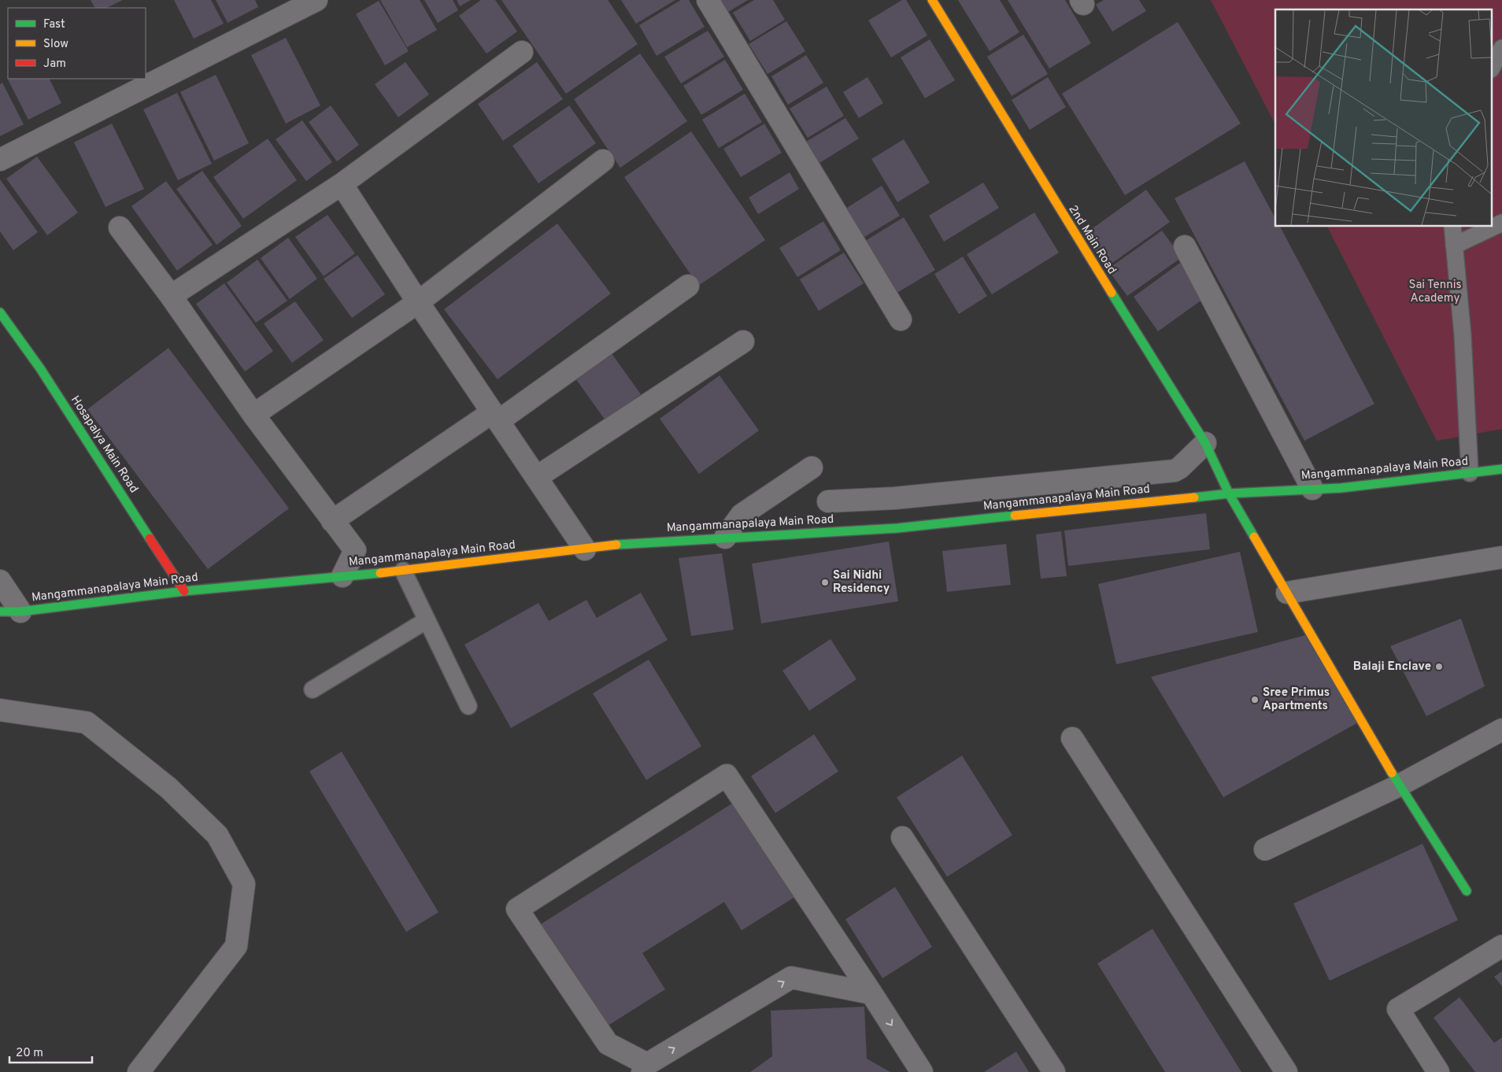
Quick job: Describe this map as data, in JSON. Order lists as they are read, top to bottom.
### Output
{
  "streets": {
    "street": ["2nd Main Road", "Hosapalya Main Road", "Mangammanapalaya Main Road"]
  },
  "crossings": [
    ["2nd Main Road", "Mangammanapalaya Main Road"],
    ["Hosapalya Main Road", "Mangammanapalaya Main Road"]
  ],
  "parks": ["Sai Tennis Academy"],
  "places": ["Sai Nidhi Residency", "Balaji Enclave", "Sree Primus Apartments"],
  "legend": ["Fast", "Slow", "Jam"],
  "scale_bar": "20 m"
}
